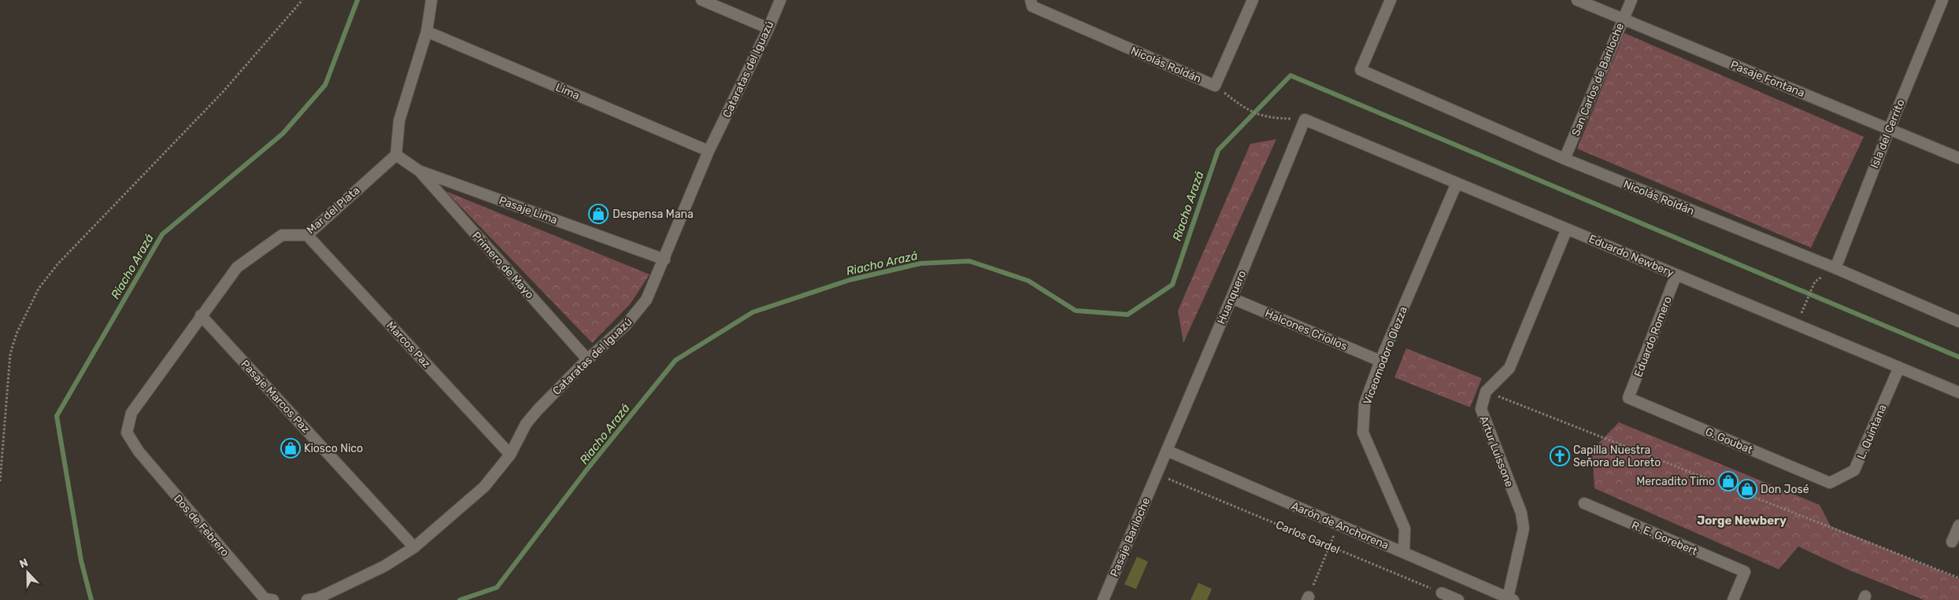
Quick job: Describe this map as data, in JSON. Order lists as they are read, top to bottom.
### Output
{
  "streets": {
    "street": [
      "Nicolás Roldán",
      "Cataratas del Iguazú",
      "Pasaje Fontana",
      "San Carlos de Bariloche",
      "Lima",
      "Isla del Cerrito",
      "Mar del Plata",
      "Pasaje Lima",
      "Eduardo Newbery",
      "Primero de Mayo",
      "Huanquero",
      "Halcones Criollos",
      "Eduardo Romero",
      "Marcos Paz",
      "Viceomodoro Olezza",
      "Pasaje Marcos Paz",
      "L. Quintana",
      "G. Goubat",
      "Artur Luissone",
      "Dos de Febrero",
      "Aarón de Anchorena",
      "Pasaje Bariloche",
      "R. E. Gorebert"
    ],
    "path": ["Carlos Gardel"]
  },
  "crossings": [
    ["Nicolás Roldán", "San Carlos de Bariloche"],
    ["Nicolás Roldán", "Isla del Cerrito"],
    ["Nicolás Roldán", "Eduardo Newbery"],
    ["Nicolás Roldán", "Huanquero"],
    ["Cataratas del Iguazú", "Lima"],
    ["Cataratas del Iguazú", "Pasaje Lima"],
    ["Cataratas del Iguazú", "Primero de Mayo"],
    ["Cataratas del Iguazú", "Marcos Paz"],
    ["Cataratas del Iguazú", "Pasaje Marcos Paz"],
    ["Pasaje Fontana", "San Carlos de Bariloche"],
    ["Pasaje Fontana", "Isla del Cerrito"],
    ["Mar del Plata", "Pasaje Lima"],
    ["Mar del Plata", "Marcos Paz"],
    ["Mar del Plata", "Pasaje Marcos Paz"],
    ["Mar del Plata", "Dos de Febrero"],
    ["Pasaje Lima", "Primero de Mayo"],
    ["Eduardo Newbery", "Huanquero"],
    ["Eduardo Newbery", "Eduardo Romero"],
    ["Eduardo Newbery", "Viceomodoro Olezza"],
    ["Eduardo Newbery", "L. Quintana"],
    ["Huanquero", "Halcones Criollos"],
    ["Huanquero", "Aarón de Anchorena"],
    ["Huanquero", "Pasaje Bariloche"],
    ["Huanquero", "Carlos Gardel"],
    ["Halcones Criollos", "Viceomodoro Olezza"],
    ["Eduardo Romero", "G. Goubat"],
    ["Viceomodoro Olezza", "Aarón de Anchorena"],
    ["L. Quintana", "G. Goubat"],
    ["Artur Luissone", "Aarón de Anchorena"],
    ["Pasaje Bariloche", "Carlos Gardel"]
  ],
  "districts": ["Jorge Newbery"],
  "water": ["Riacho Arazá"],
  "places": {
    "shop": [
      "Despensa Mana",
      "Kiosco Nico",
      "Mercadito Timo",
      "Don José"
    ],
    "church": ["Capilla Nuestra Señora de Loreto"]
  },
  "north": "top"
}
